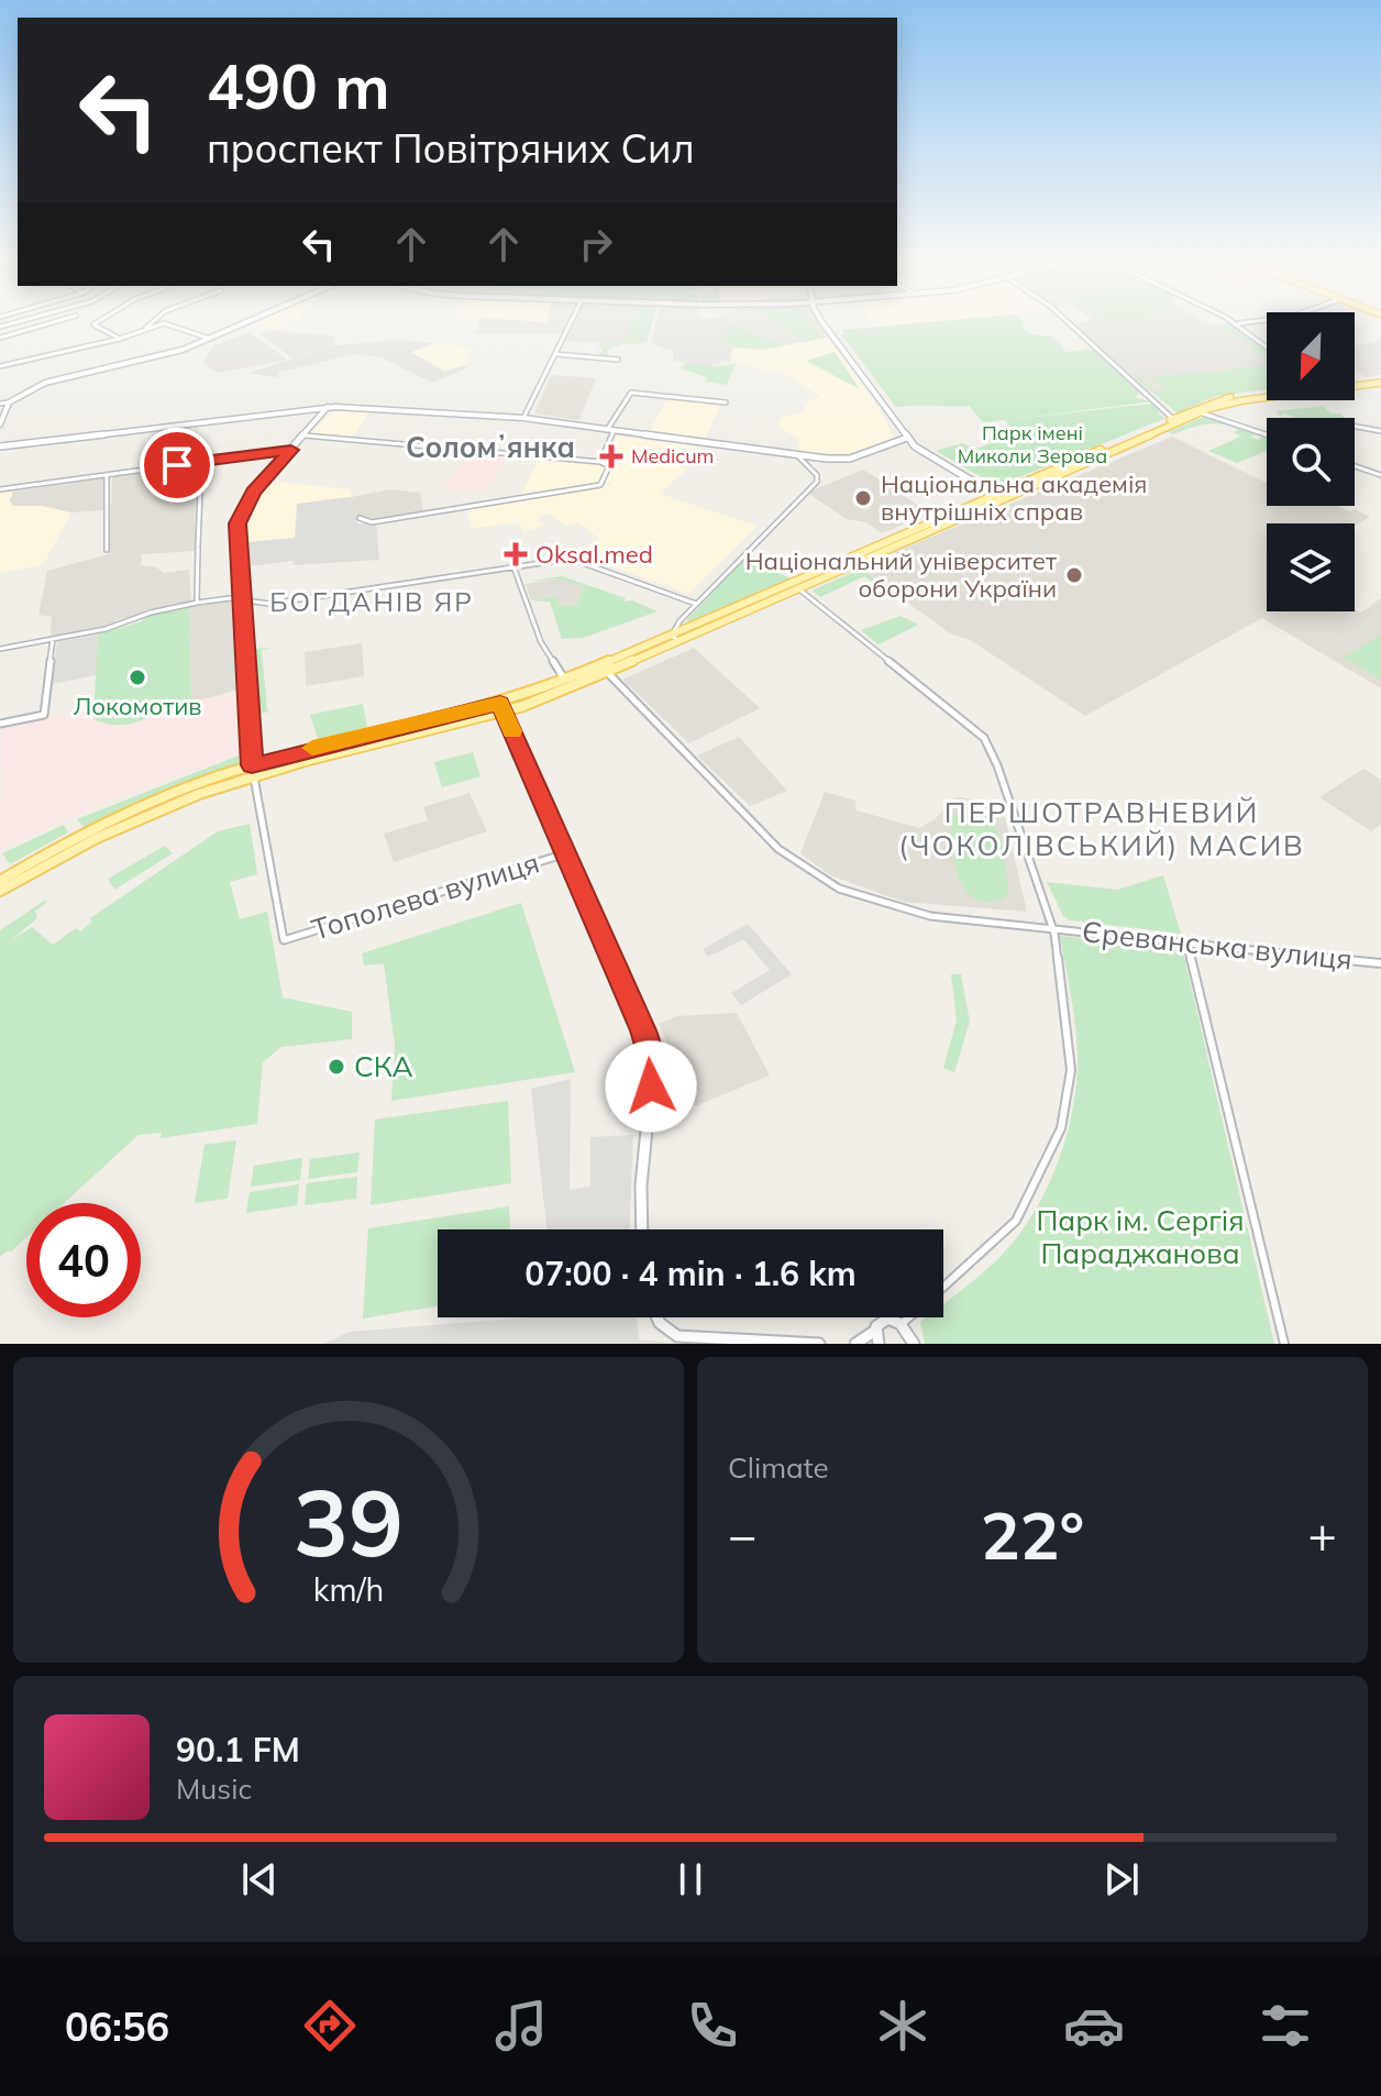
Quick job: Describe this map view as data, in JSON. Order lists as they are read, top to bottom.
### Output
{
  "streets": {
    "street": ["Тополева вулиця", "Єреванська вулиця"]
  },
  "districts": ["Соломʼянка", "БОГДАНІВ ЯР", "ПЕРШОТРАВНЕВИЙ (ЧОКОЛІВСЬКИЙ) МАСИВ"],
  "parks": ["Парк імені Миколи Зерова", "Парк ім. Сергія Параджанова"],
  "places": {
    "health": ["Medicum", "Oksal.med"],
    "other": [
      "Національна академія внутрішніх справ",
      "Національний університет оборони України",
      "Локомотив",
      "СКА"
    ]
  },
  "north": "bottom left",
  "page": {
    "turn": ["490 m", "проспект Повітряних Сил"],
    "limit": "40",
    "trip": "07:00 · 4 min · 1.6 km",
    "tile": "Climate",
    "heat": ["−", "22°", "+"],
    "song": ["90.1 FM", "Music"],
    "tabs": "06:56",
    "gauge": ["39", "km/h"]
  }
}
